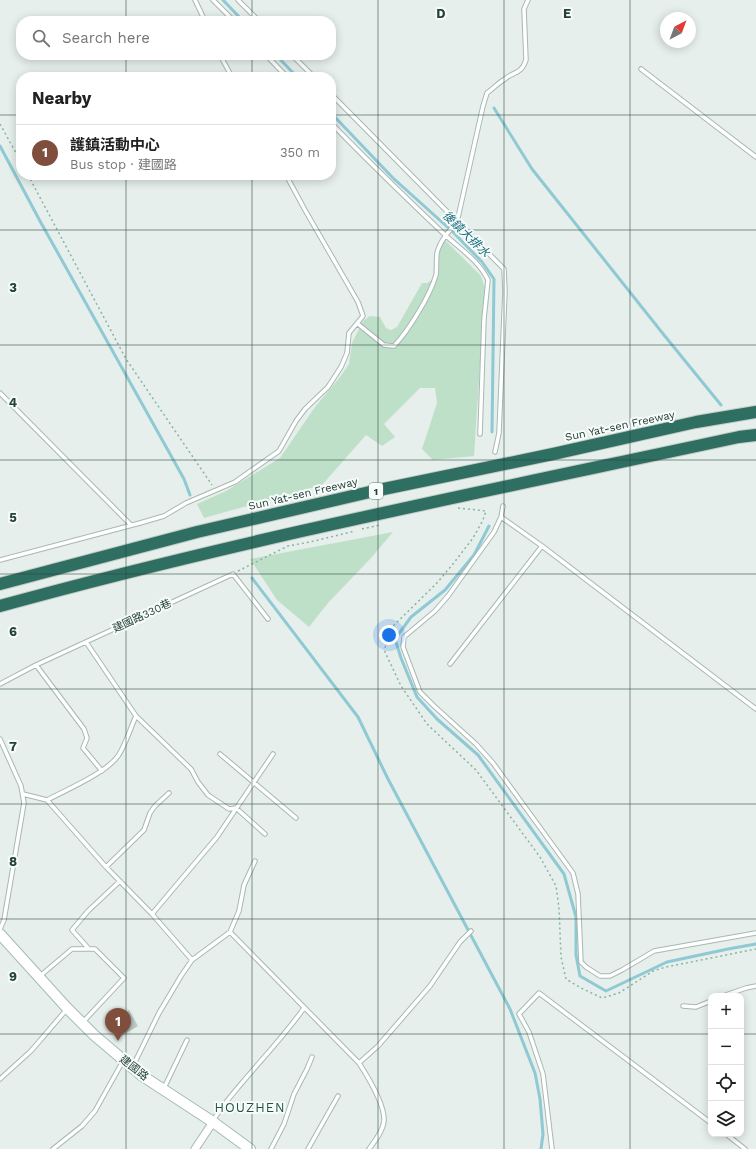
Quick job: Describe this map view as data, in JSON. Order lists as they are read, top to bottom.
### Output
{
  "streets": {
    "highway": ["Sun Yat-sen Freeway", "1"],
    "street": ["建國路"],
    "lane": ["建國路330巷"]
  },
  "districts": ["HOUZHEN"],
  "water": ["後鎮大排水"],
  "north": "top right",
  "page": {
    "search": "Search here",
    "heading": "Nearby",
    "list": [
      {
        "mark": "1",
        "name": "護鎮活動中心",
        "note": "Bus stop · 建國路",
        "value": "350 m"
      }
    ],
    "map_buttons": ["+", "−"],
    "pins": "1"
  },
  "grid": {
    "columns": ["D", "E"],
    "rows": [
      "3",
      "4",
      "5",
      "6",
      "7",
      "8",
      "9"
    ]
  }
}
